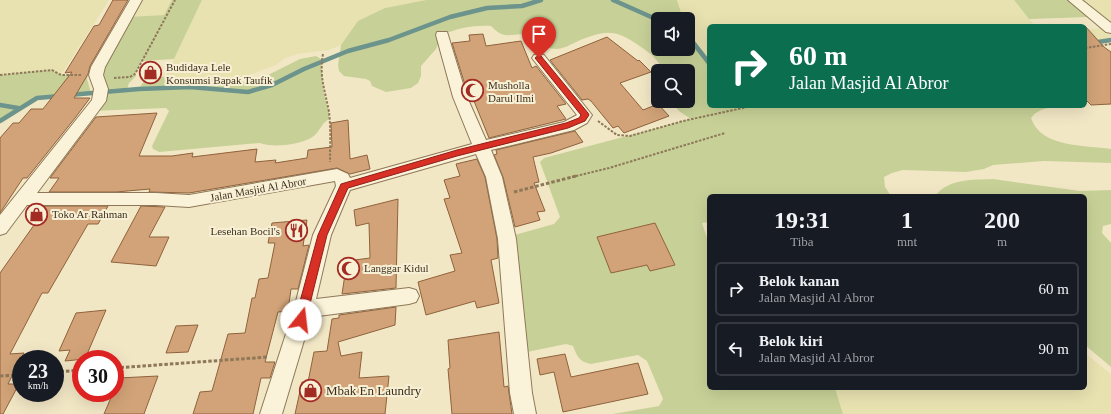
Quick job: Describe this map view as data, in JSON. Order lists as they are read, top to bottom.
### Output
{
  "streets": {
    "street": ["Jalan Masjid Al Abror"]
  },
  "places": {
    "shop": ["Budidaya Lele Konsumsi Bapak Taufik", "Toko Ar Rahman", "Mbak En Laundry"],
    "mosque": ["Musholla Darul Ilmi", "Langgar Kidul"],
    "restaurant": ["Lesehan Bocil's"]
  },
  "page": {
    "turn": ["60 m", "Jalan Masjid Al Abror"],
    "eta": [
      "19:31",
      "Tiba",
      "1",
      "mnt",
      "200",
      "m"
    ],
    "list": [
      {
        "name": "Belok kanan",
        "note": "Jalan Masjid Al Abror",
        "value": "60 m"
      },
      {
        "name": "Belok kiri",
        "note": "Jalan Masjid Al Abror",
        "value": "90 m"
      }
    ],
    "speed": "23 km/h",
    "limit": "30"
  }
}
